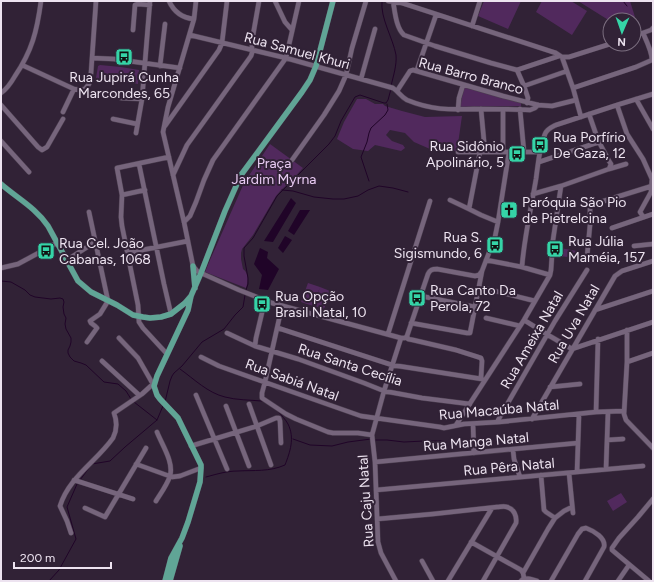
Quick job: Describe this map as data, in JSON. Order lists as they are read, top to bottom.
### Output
{
  "streets": {
    "street": [
      "Rua Samuel Khuri",
      "Rua Barro Branco",
      "Rua Uva Natal",
      "Rua Ameixa Natal",
      "Rua Santa Cecília",
      "Rua Sabiá Natal",
      "Rua Macaúba Natal",
      "Rua Manga Natal",
      "Rua Pêra Natal",
      "Rua Caju Natal"
    ]
  },
  "crossings": [
    ["Rua Samuel Khuri", "Rua Barro Branco"],
    ["Rua Uva Natal", "Rua Macaúba Natal"],
    ["Rua Ameixa Natal", "Rua Macaúba Natal"],
    ["Rua Santa Cecília", "Rua Caju Natal"],
    ["Rua Sabiá Natal", "Rua Macaúba Natal"],
    ["Rua Sabiá Natal", "Rua Caju Natal"],
    ["Rua Macaúba Natal", "Rua Caju Natal"],
    ["Rua Manga Natal", "Rua Caju Natal"],
    ["Rua Pêra Natal", "Rua Caju Natal"]
  ],
  "parks": ["Praça Jardim Myrna"],
  "places": {
    "bus stop": [
      "Rua Jupirá Cunha Marcondes, 65",
      "Rua Porfírio De Gaza, 12",
      "Rua Sidônio Apolinário, 5",
      "Rua S. Sigismundo, 6",
      "Rua Júlia Maméia, 157",
      "Rua Cel. João Cabanas, 1068",
      "Rua Canto Da Perola, 72",
      "Rua Opção Brasil Natal, 10"
    ],
    "church": ["Paróquia São Pio de Pietrelcina"]
  },
  "scale_bar": "200 m",
  "north": "bottom"
}
